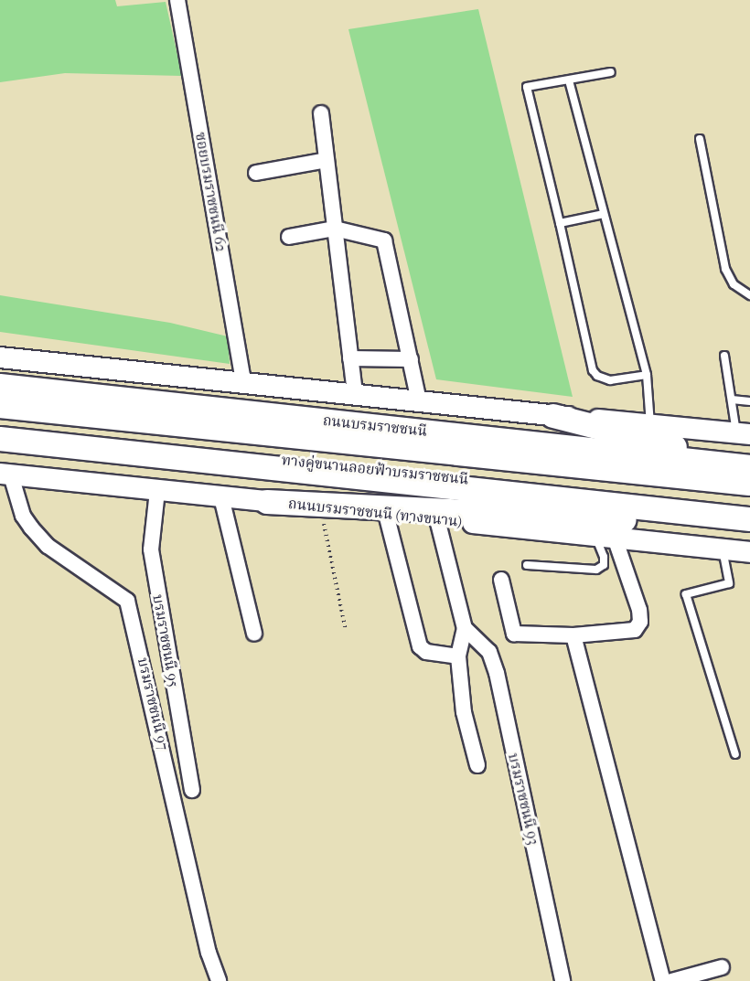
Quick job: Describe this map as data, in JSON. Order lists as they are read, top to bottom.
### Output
{
  "streets": {
    "main road": ["ถนนบรมราชชนนี", "ทางคู่ขนานลอยฟ้าบรมราชชนนี", "ถนนบรมราชชนนี (ทางขนาน)"],
    "street": [
      "ซอยบรมราชชนนี 62",
      "บรมราชชนนี 95",
      "บรมราชชนนี 97",
      "บรมราชชนนี 93"
    ]
  },
  "crossings": [
    ["ถนนบรมราชชนนี (ทางขนาน)", "บรมราชชนนี 95"],
    ["ถนนบรมราชชนนี (ทางขนาน)", "บรมราชชนนี 97"]
  ]
}
